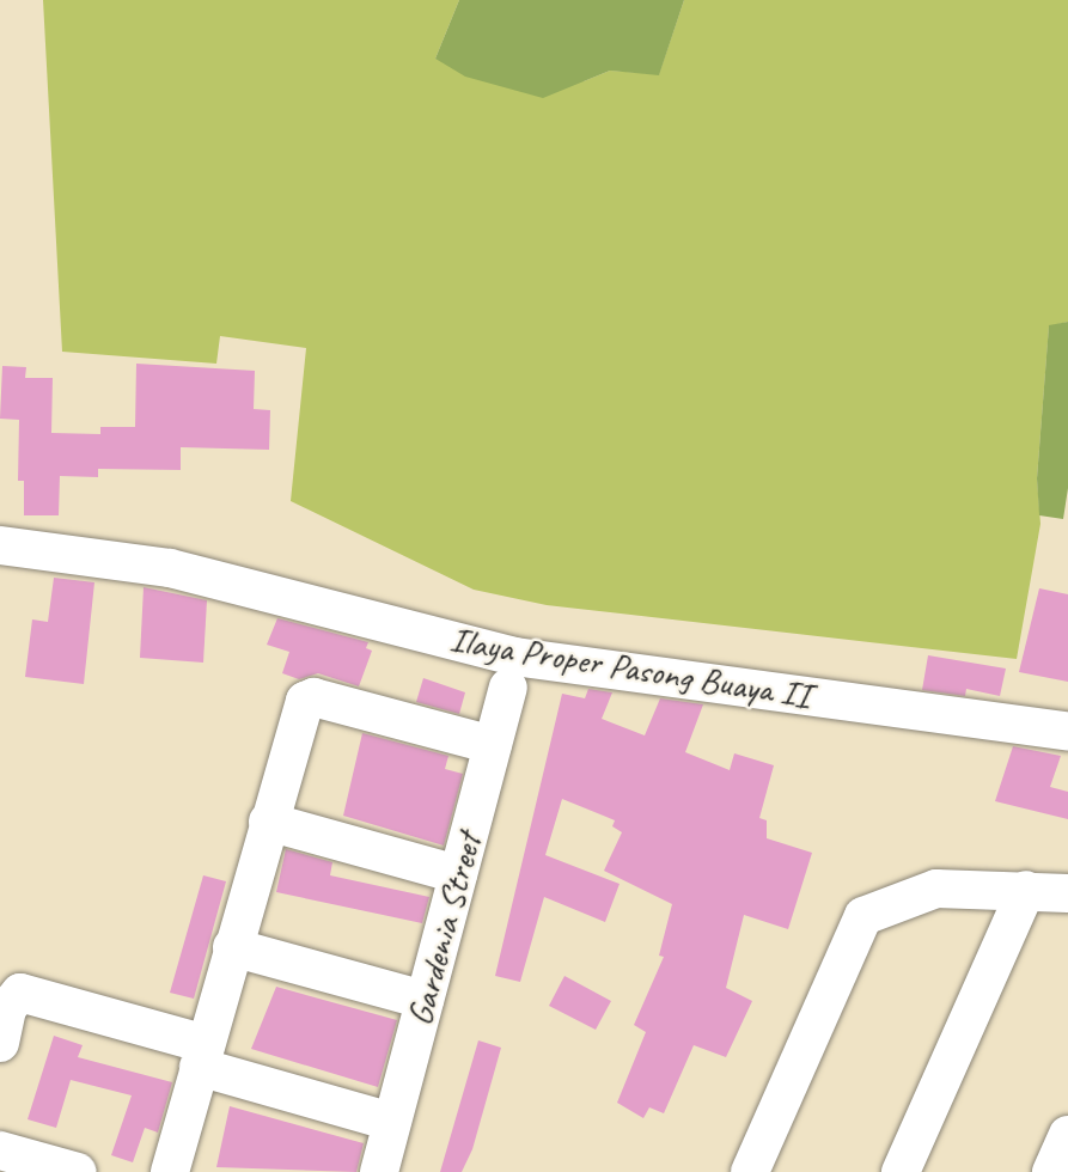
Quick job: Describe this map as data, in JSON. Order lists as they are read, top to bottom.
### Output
{
  "streets": {
    "street": ["Ilaya Proper Pasong Buaya II", "Gardenia Street"]
  }
}
